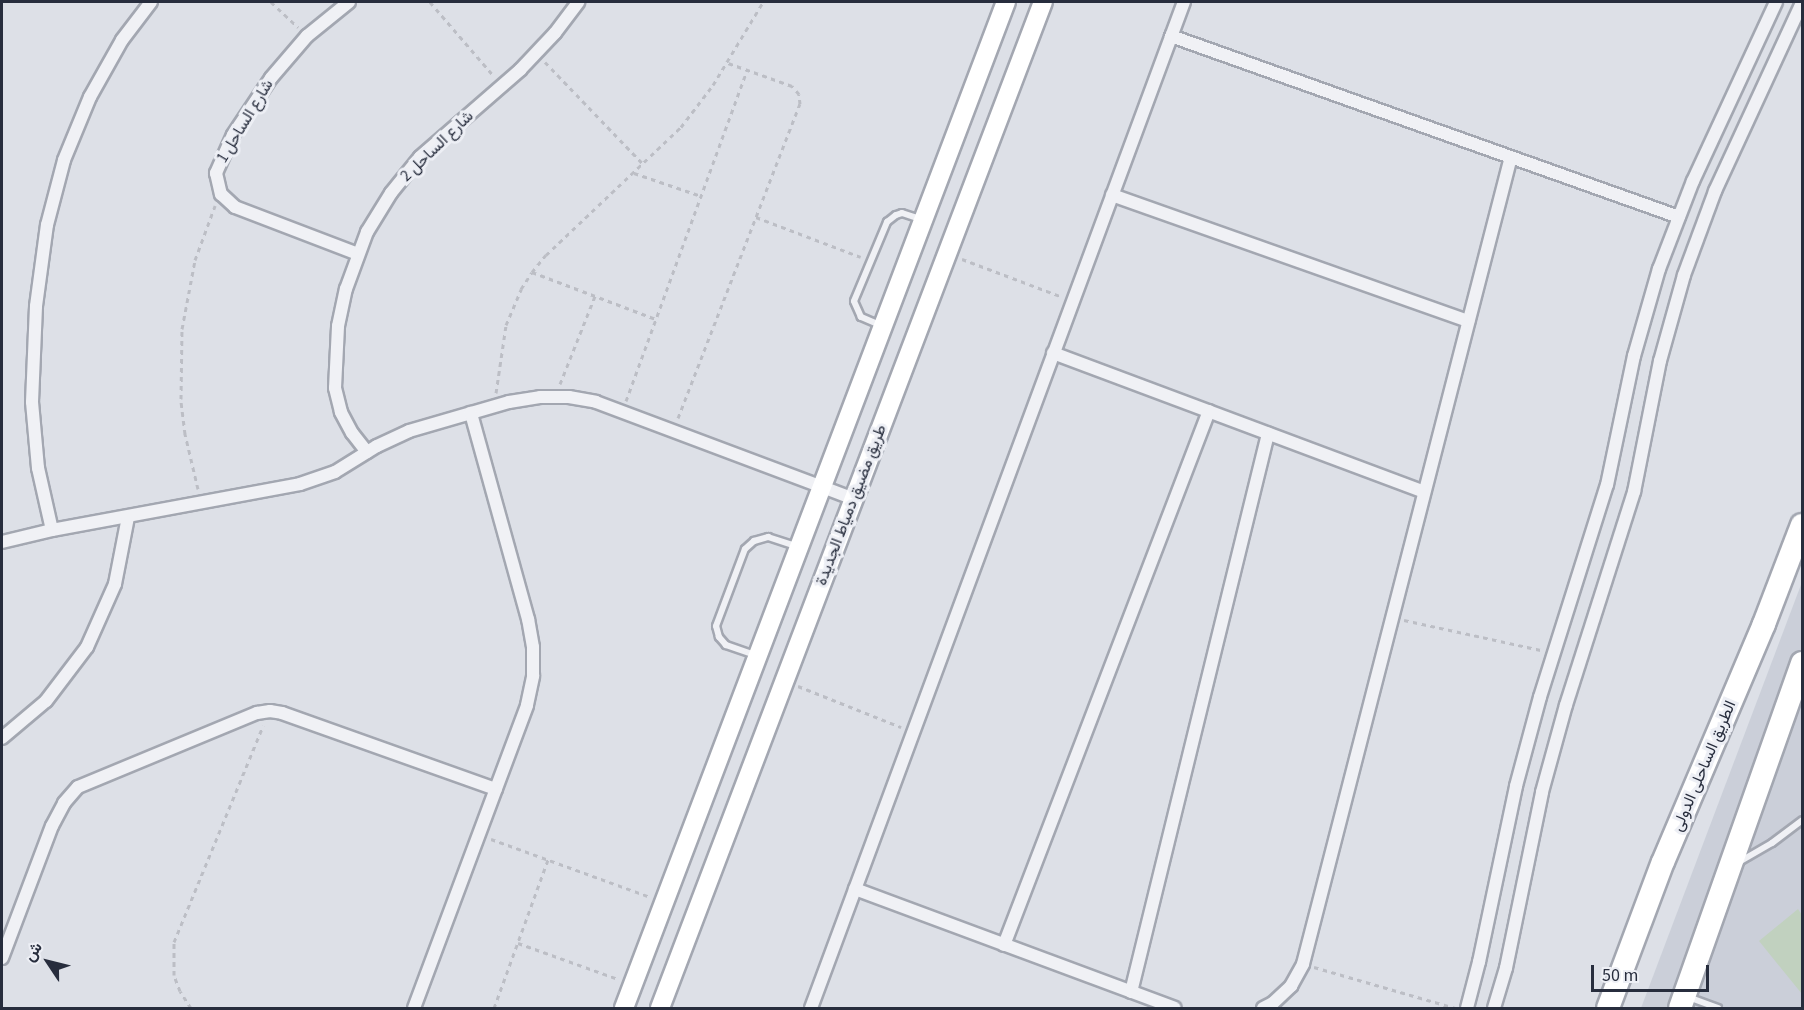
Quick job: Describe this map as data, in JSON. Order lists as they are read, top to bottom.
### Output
{
  "streets": {
    "highway": ["الطريق الساحلى الدولى"],
    "street": ["شارع الساحل 1", "شارع الساحل 2", "طريق مضيق دمياط الجديدة"]
  },
  "scale_bar": "50 m",
  "north": "top left"
}
